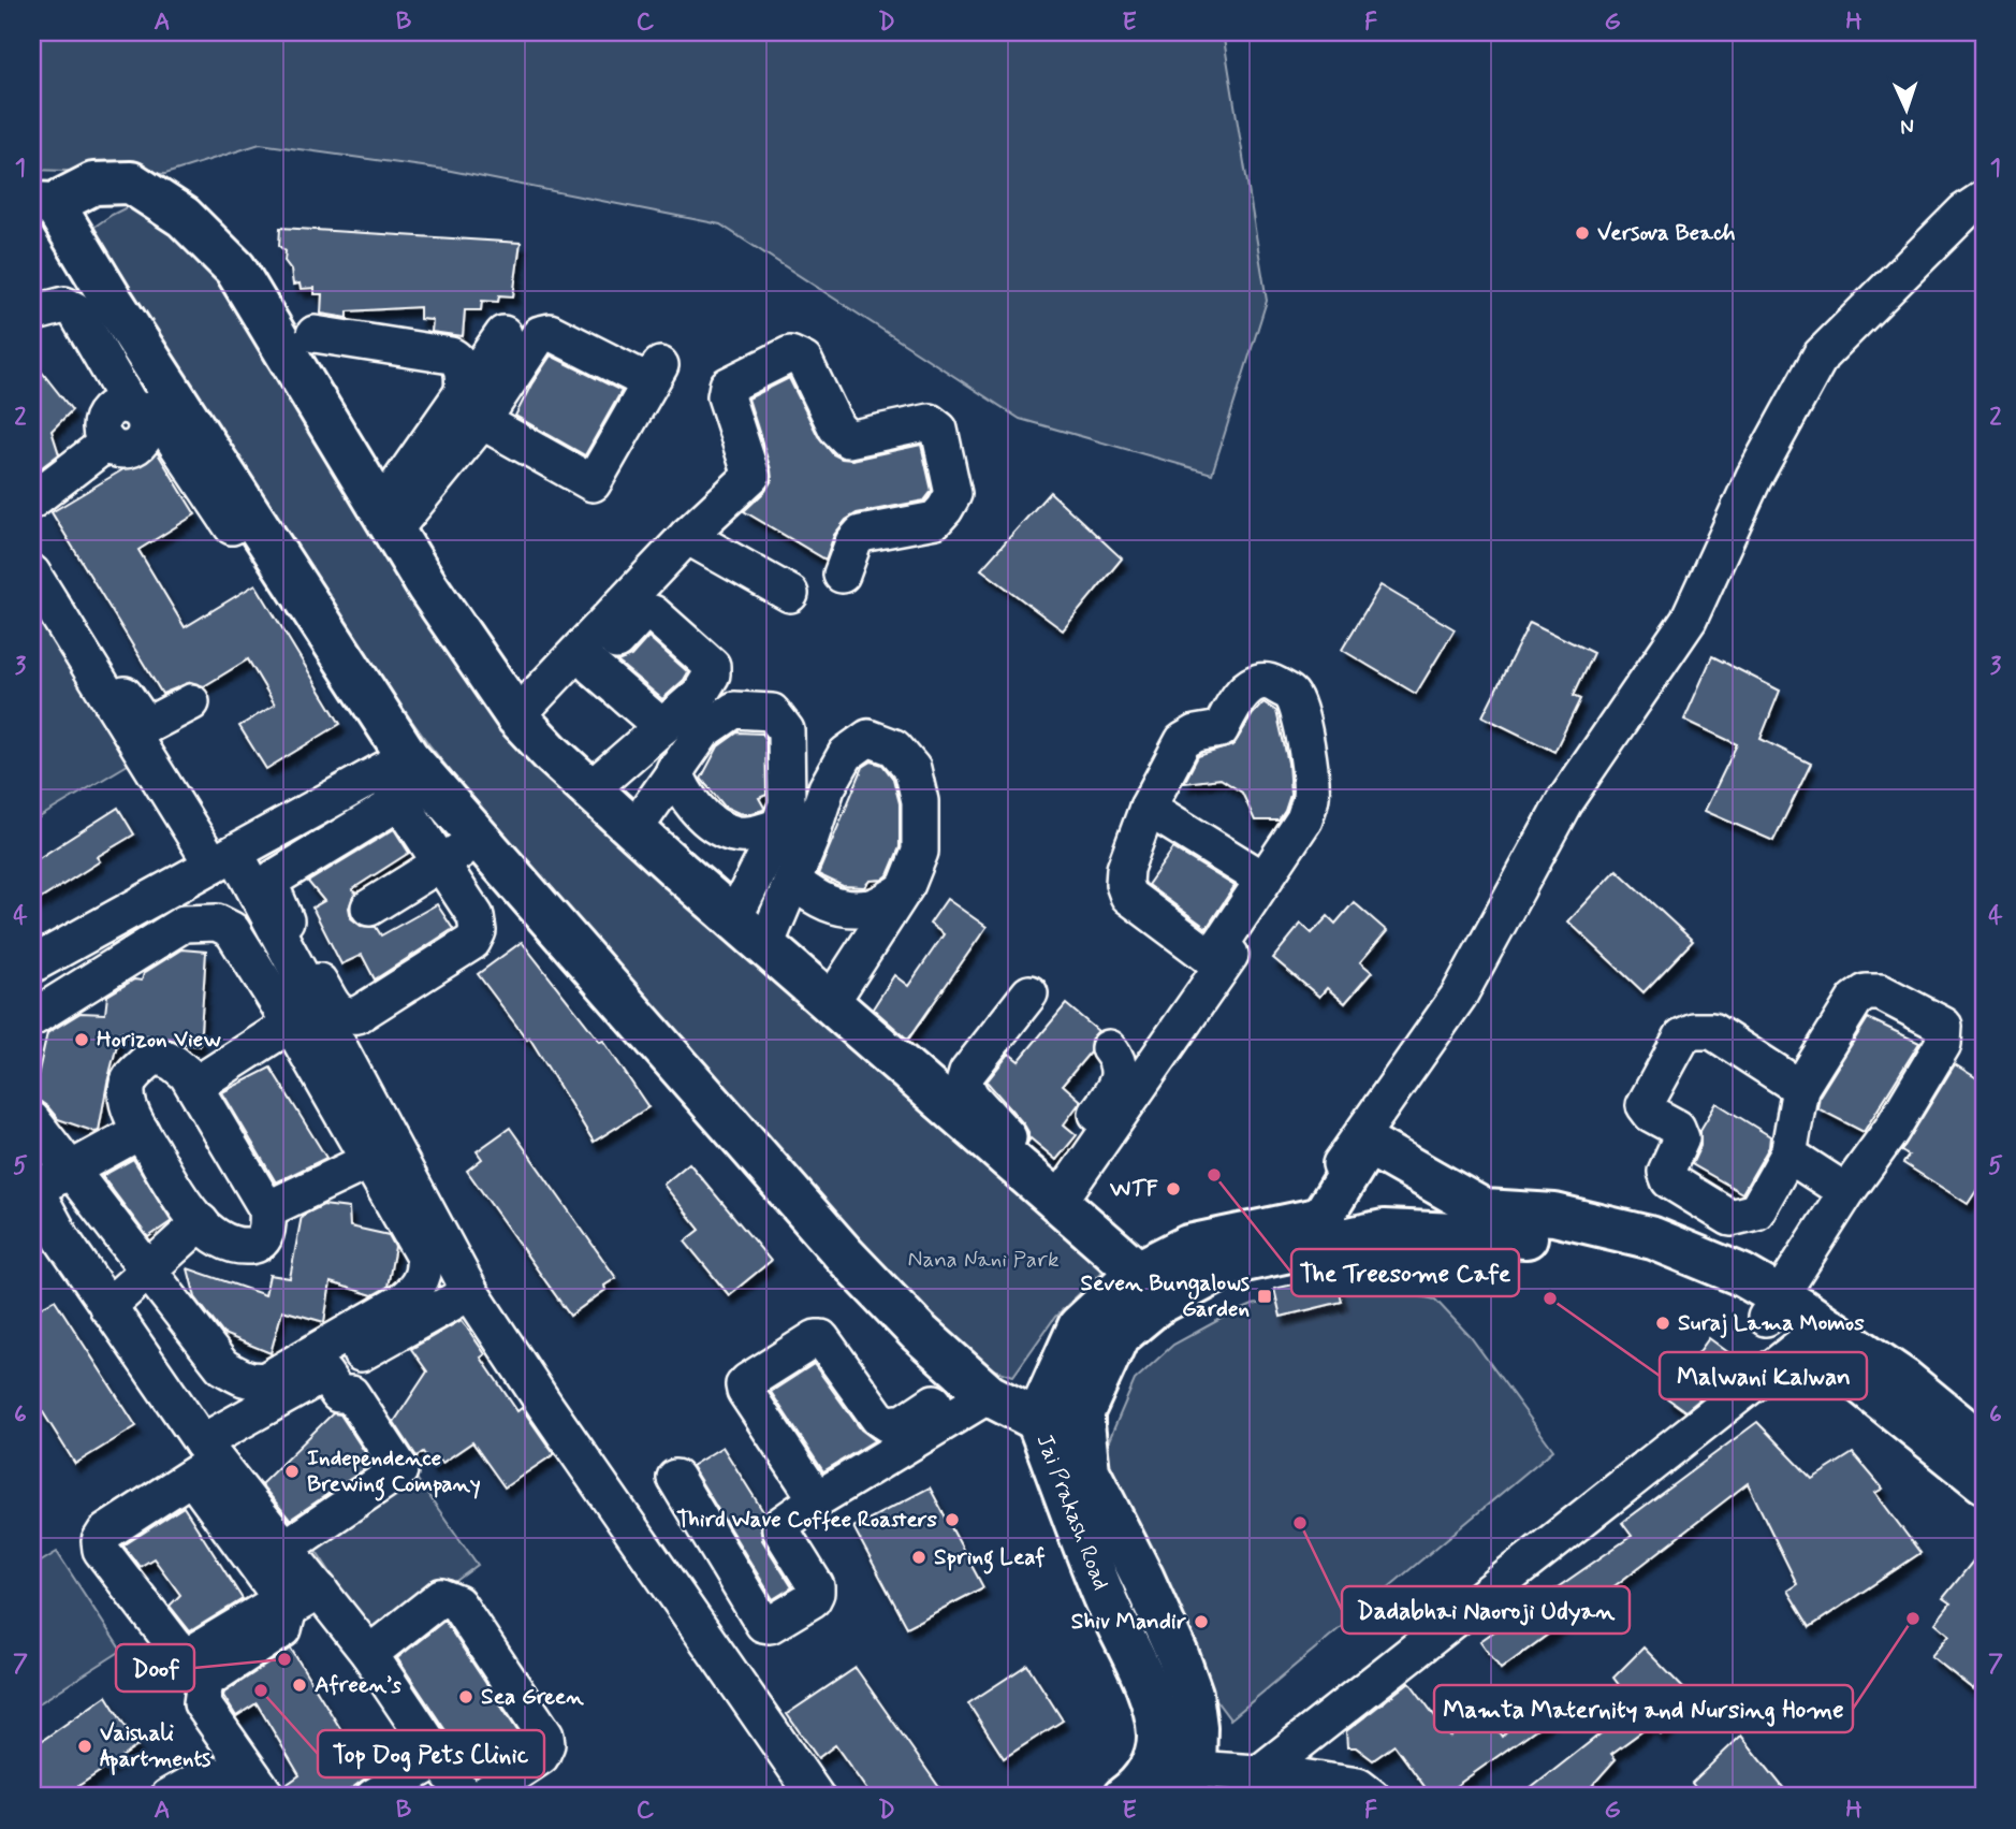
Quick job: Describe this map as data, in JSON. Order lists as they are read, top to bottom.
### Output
{
  "streets": {
    "street": ["Jai Prakash Road"]
  },
  "parks": ["Nana Nani Park"],
  "places": {
    "other": [
      "Versova Beach",
      "Horizon View",
      "The Treesome Cafe",
      "WTF",
      "Malwani Kalwan",
      "Suraj Lama Momos",
      "Independence Brewing Company",
      "Third Wave Coffee Roasters",
      "Dadabhai Naoroji Udyan",
      "Spring Leaf",
      "Mamta Maternity and Nursing Home",
      "Shiv Mandir",
      "Doof",
      "Afreen’s",
      "Top Dog Pets Clinic",
      "Sea Green",
      "Vaishali Apartments"
    ],
    "transit": ["Seven Bungalows Garden"]
  },
  "north": "bottom",
  "grid": {
    "columns": [
      "A",
      "B",
      "C",
      "D",
      "E",
      "F",
      "G",
      "H"
    ],
    "rows": [
      "1",
      "2",
      "3",
      "4",
      "5",
      "6",
      "7"
    ]
  }
}
